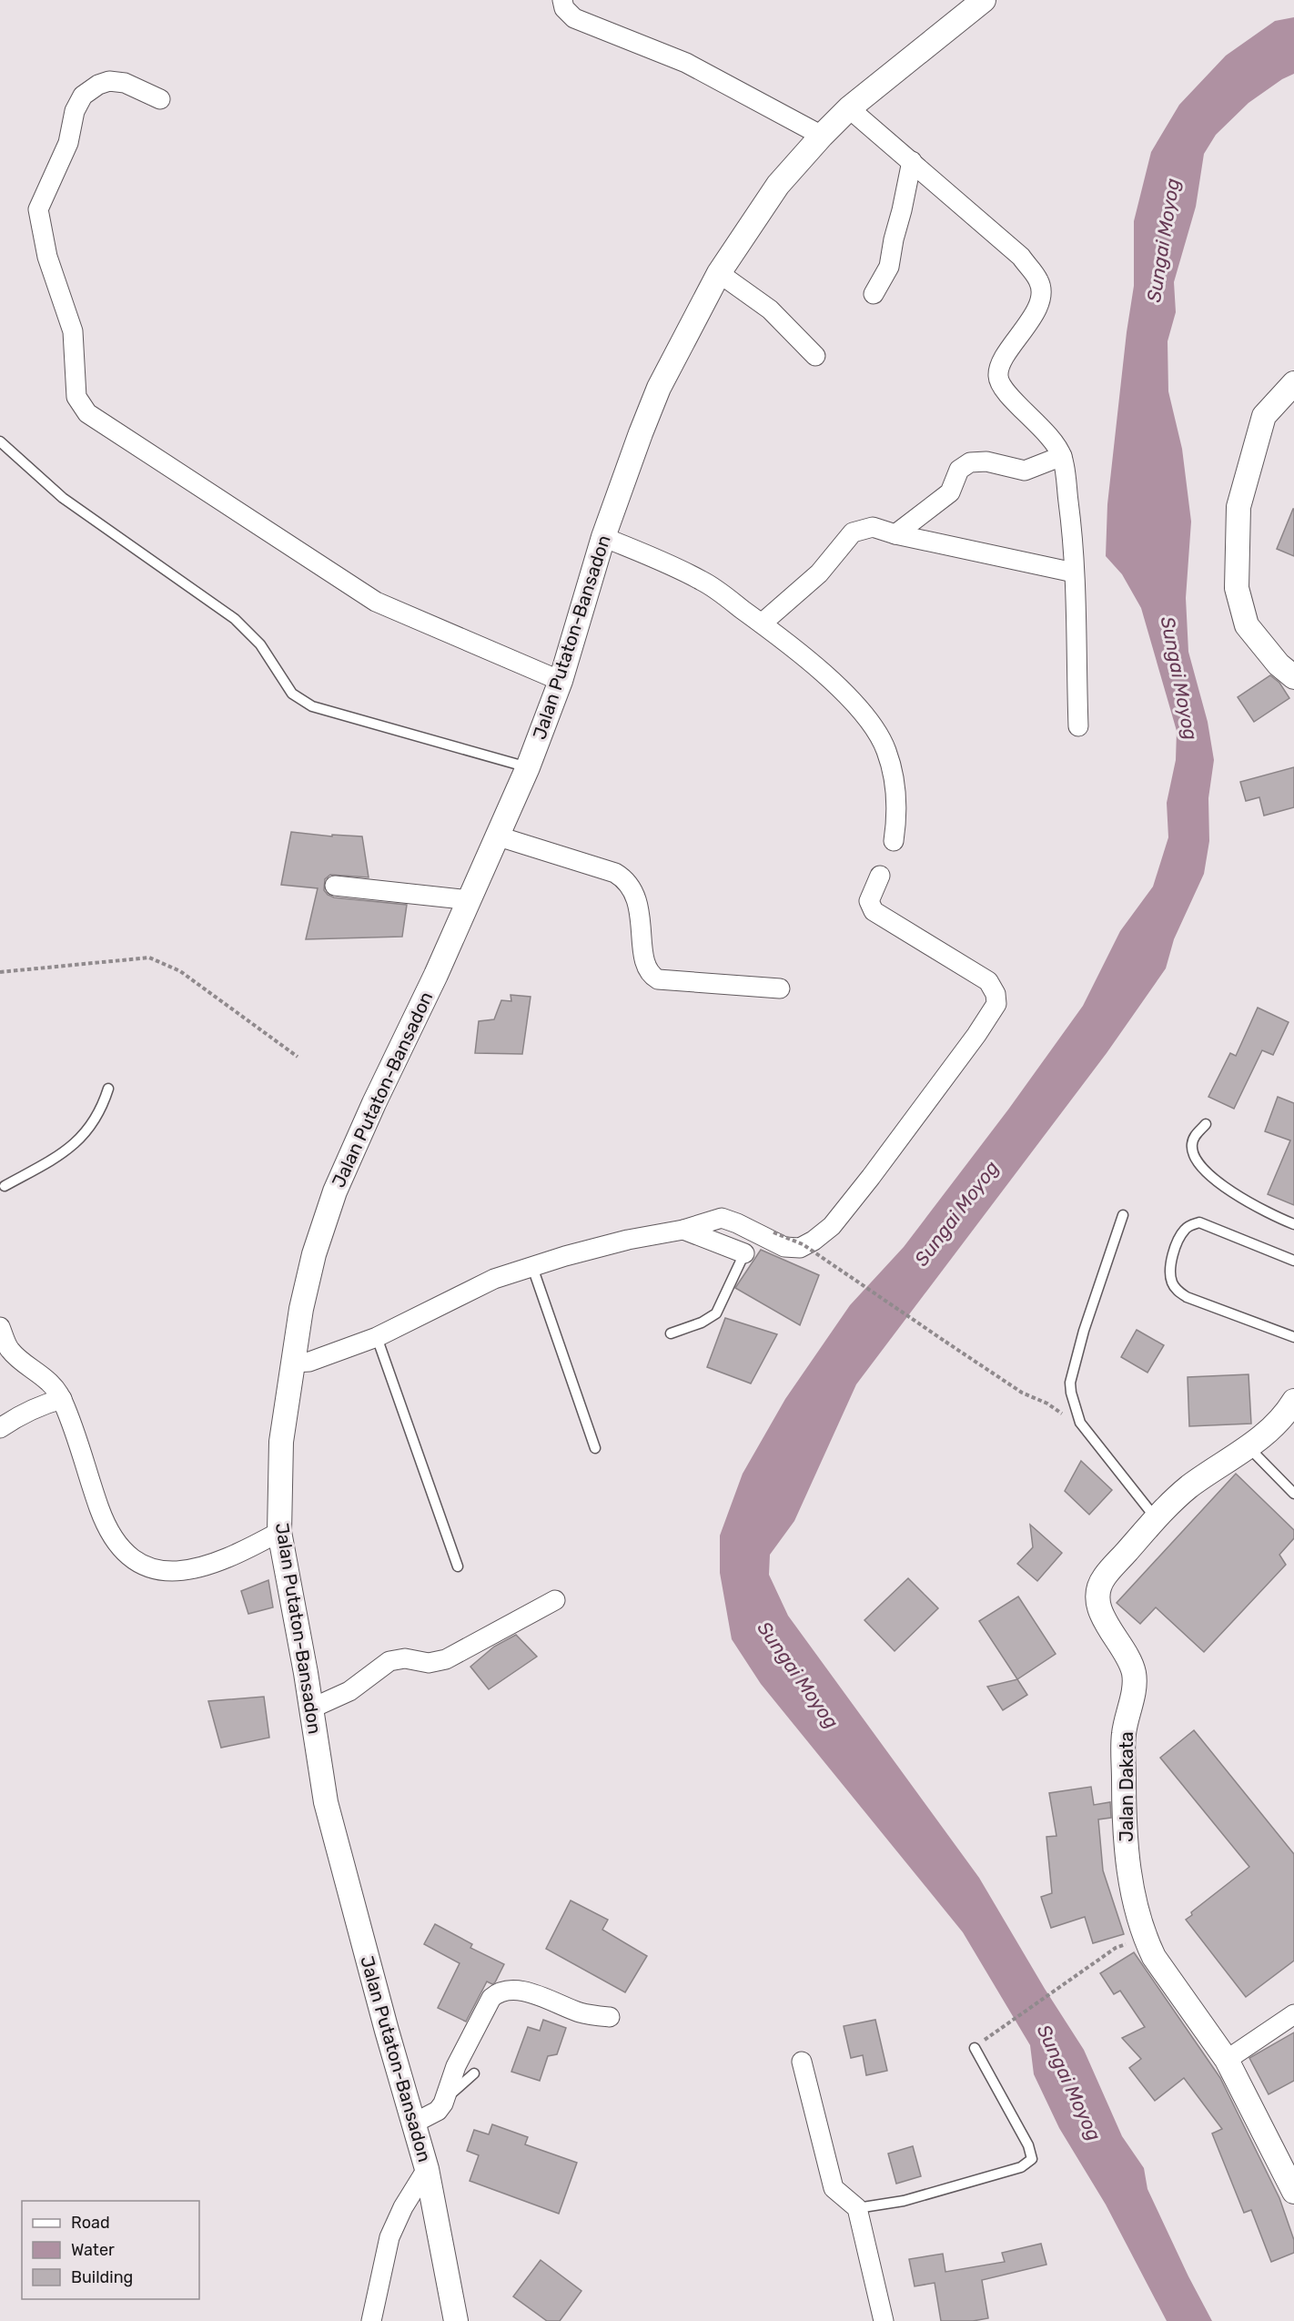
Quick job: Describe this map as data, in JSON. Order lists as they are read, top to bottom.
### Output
{
  "streets": {
    "street": ["Jalan Putaton-Bansadon", "Jalan Dakata"]
  },
  "water": ["Sungai Moyog"],
  "legend": ["Road", "Water", "Building"]
}
